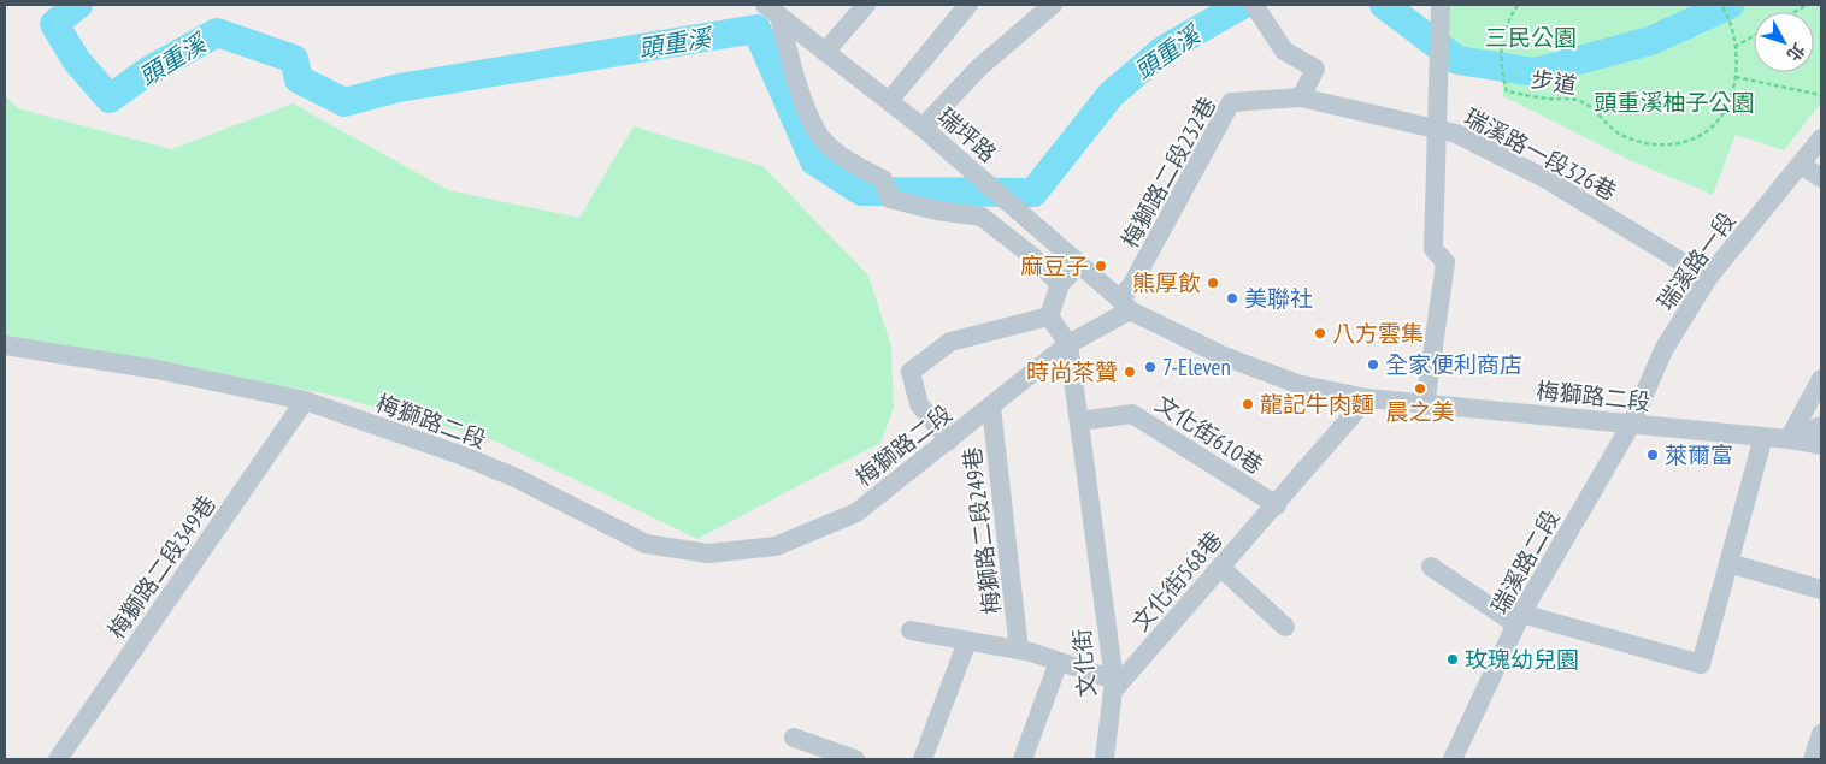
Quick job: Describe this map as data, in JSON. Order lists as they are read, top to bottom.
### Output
{
  "streets": {
    "street": [
      "瑞坪路",
      "瑞溪路一段326巷",
      "梅獅路二段232巷",
      "瑞溪路一段",
      "梅獅路二段",
      "文化街610巷",
      "梅獅路二段249巷",
      "瑞溪路二段",
      "梅獅路二段349巷",
      "文化街568巷",
      "文化街"
    ],
    "path": ["步道"]
  },
  "crossings": [
    ["瑞坪路", "梅獅路二段232巷"],
    ["瑞坪路", "梅獅路二段"],
    ["瑞溪路一段326巷", "梅獅路二段232巷"],
    ["瑞溪路一段326巷", "瑞溪路一段"],
    ["梅獅路二段232巷", "梅獅路二段"],
    ["瑞溪路一段", "梅獅路二段"],
    ["瑞溪路一段", "瑞溪路二段"],
    ["梅獅路二段", "梅獅路二段249巷"],
    ["梅獅路二段", "瑞溪路二段"],
    ["梅獅路二段", "梅獅路二段349巷"],
    ["梅獅路二段", "文化街568巷"],
    ["梅獅路二段", "文化街"],
    ["文化街610巷", "文化街568巷"],
    ["文化街610巷", "文化街"],
    ["文化街568巷", "文化街"]
  ],
  "water": ["頭重溪"],
  "parks": ["三民公園", "頭重溪柚子公園"],
  "places": [
    "麻豆子",
    "熊厚飲",
    "美聯社",
    "八方雲集",
    "全家便利商店",
    "7-Eleven",
    "時尚茶贊",
    "晨之美",
    "龍記牛肉麵",
    "萊爾富",
    "玫瑰幼兒園"
  ],
  "north": "bottom right"
}
